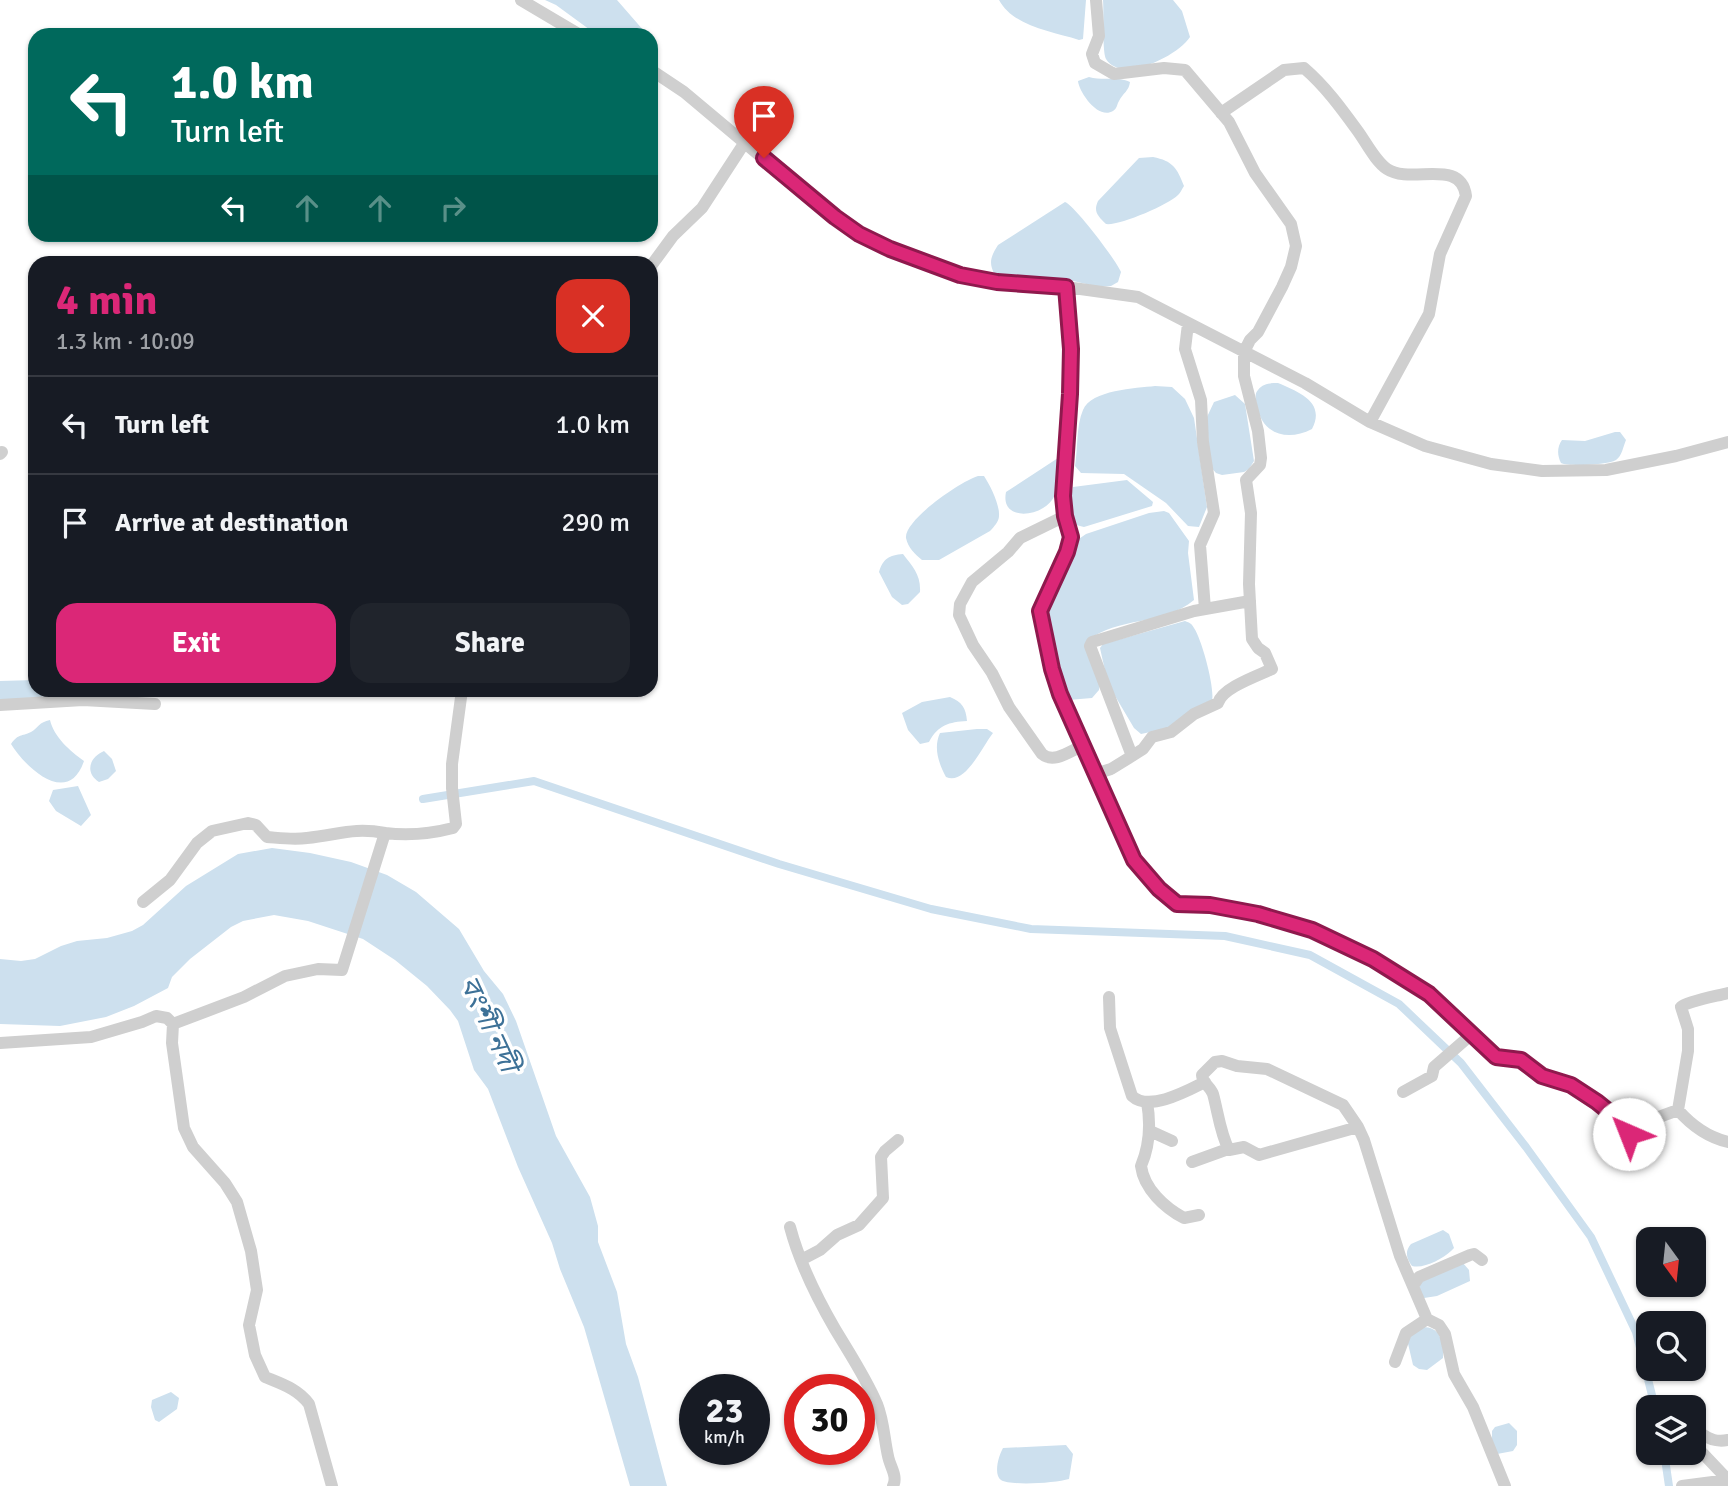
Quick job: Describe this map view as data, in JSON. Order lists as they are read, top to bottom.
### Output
{
  "water": ["বংশী নদী"],
  "north": "bottom",
  "page": {
    "turn": ["1.0 km", "Turn left"],
    "heading": ["4 min", "1.3 km · 10:09"],
    "list": [
      {
        "name": "Turn left",
        "value": "1.0 km"
      },
      {
        "name": "Arrive at destination",
        "value": "290 m"
      }
    ],
    "buttons": ["Exit", "Share"],
    "speed": "23 km/h",
    "limit": "30"
  }
}
